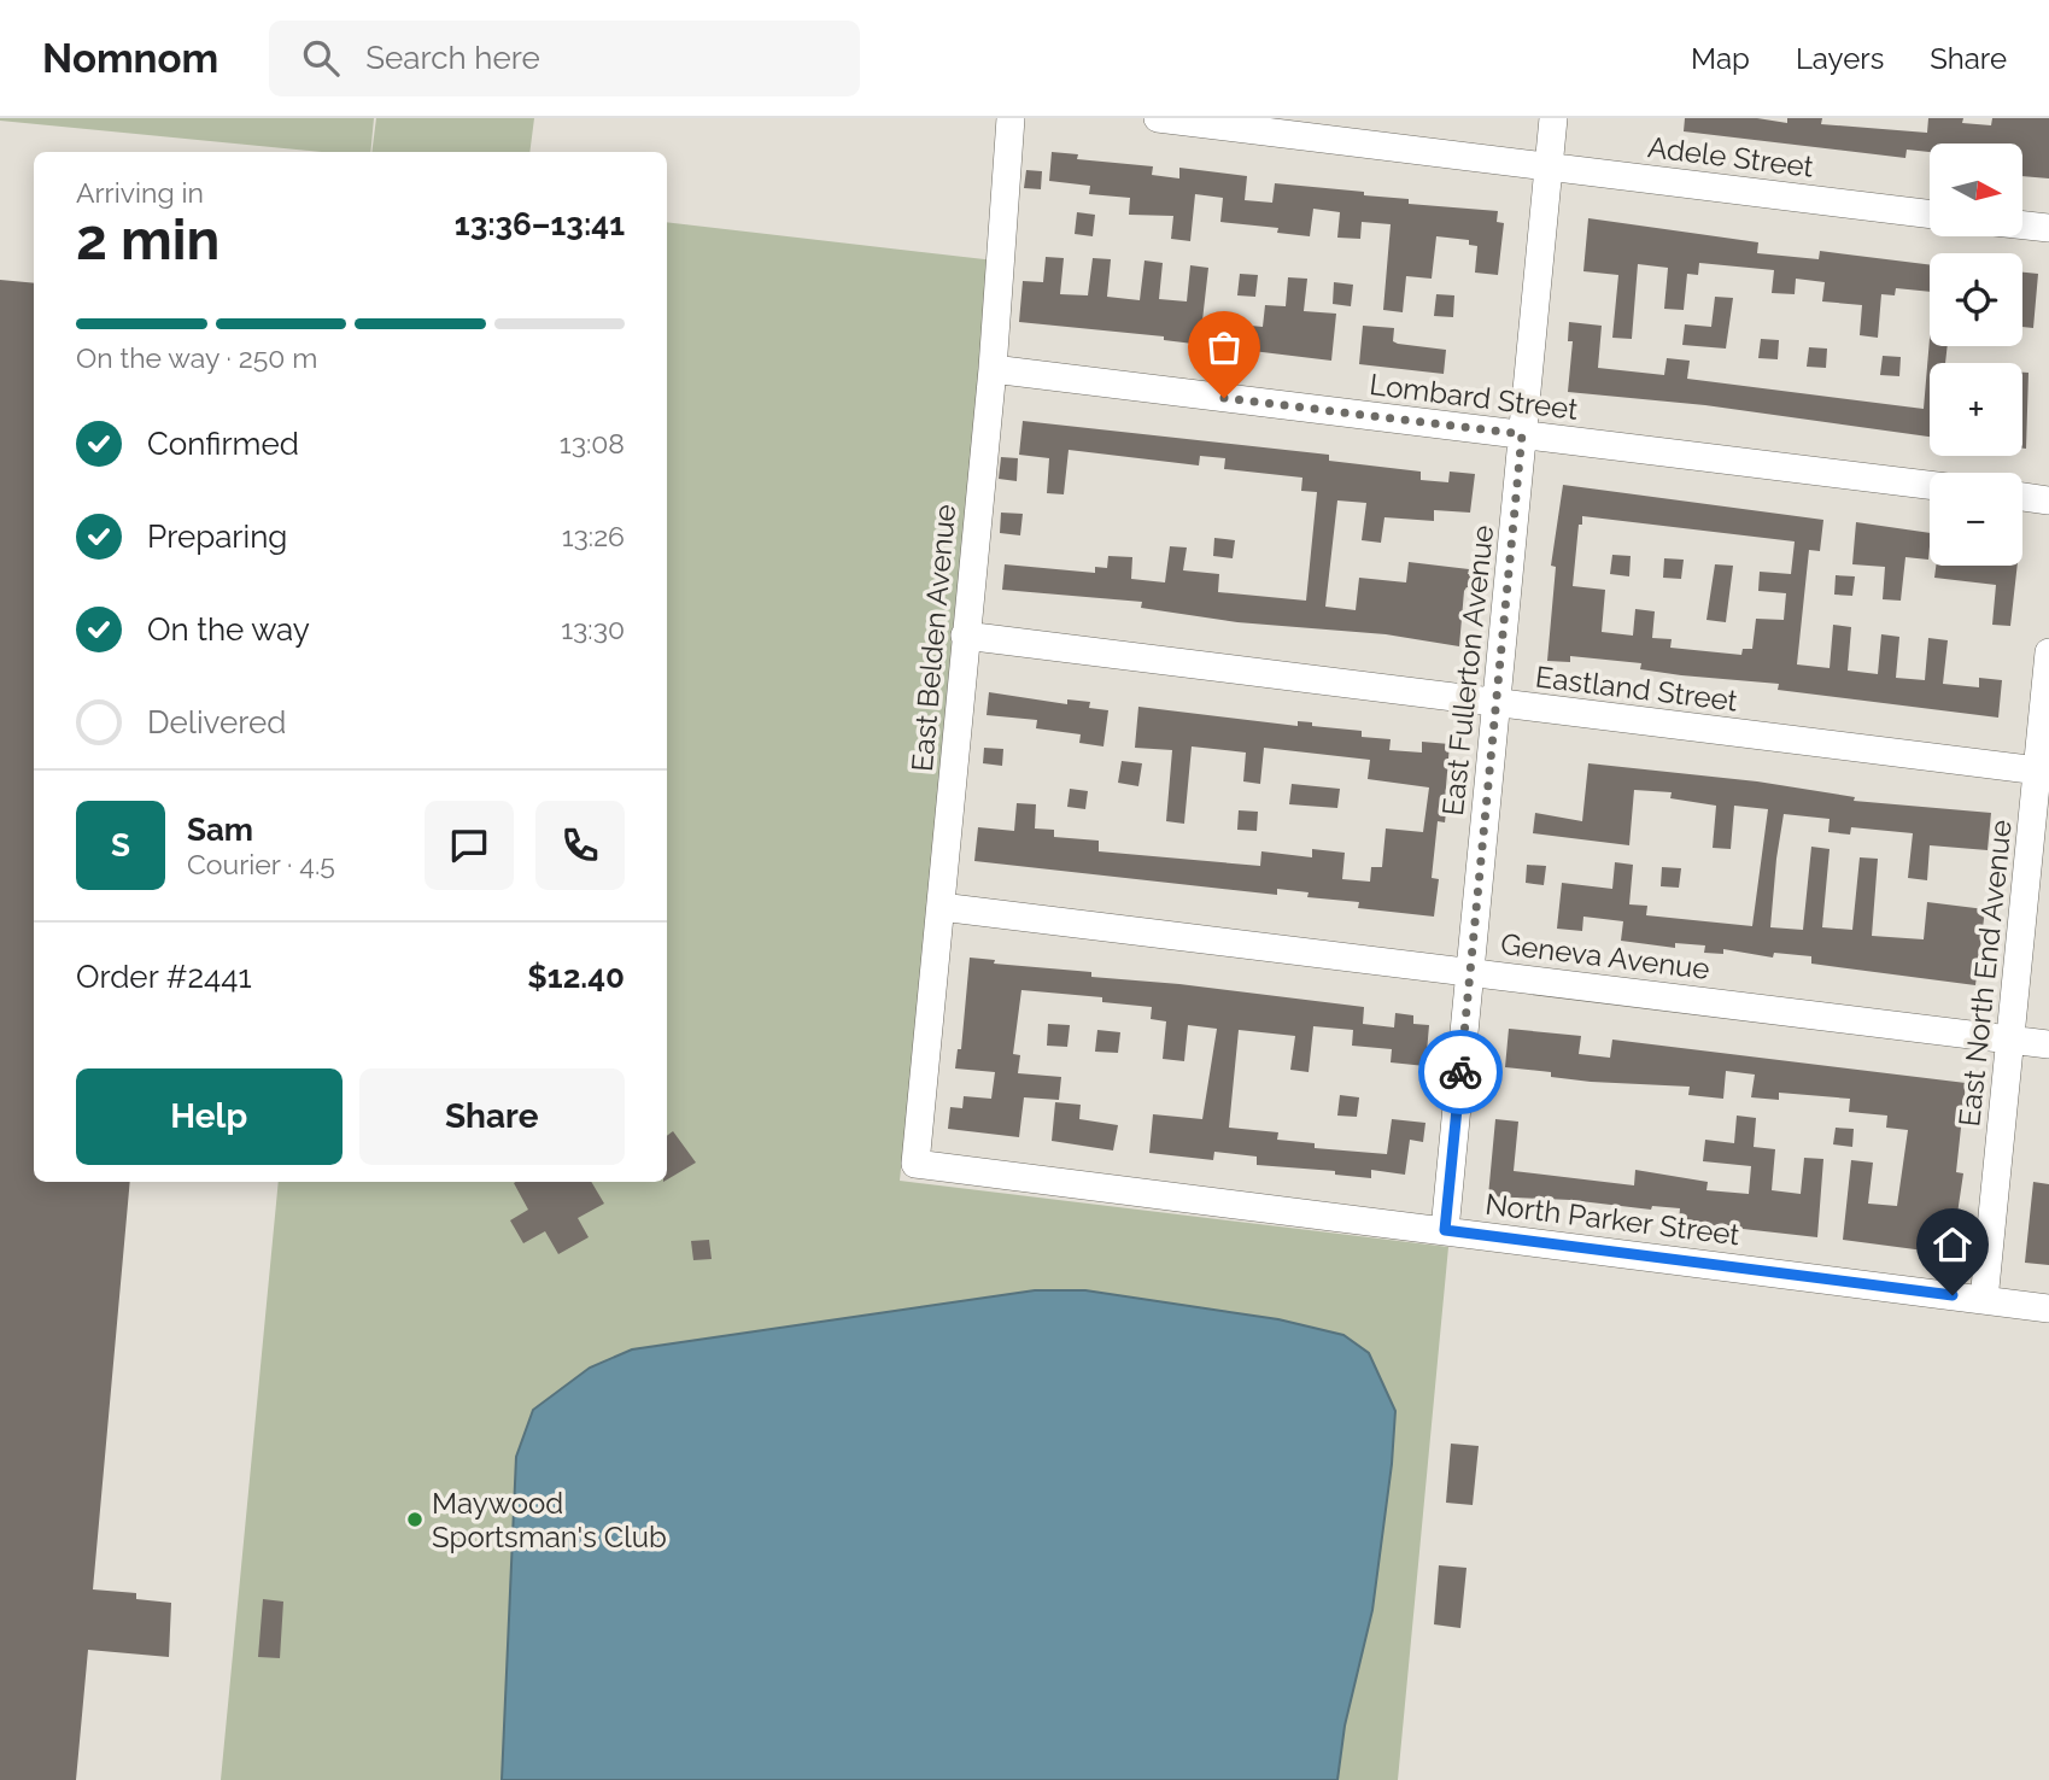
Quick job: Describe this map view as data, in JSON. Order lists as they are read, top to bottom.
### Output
{
  "streets": {
    "street": [
      "Adele Street",
      "Lombard Street",
      "East Belden Avenue",
      "East Fullerton Avenue",
      "Eastland Street",
      "Geneva Avenue",
      "East North End Avenue",
      "North Parker Street"
    ]
  },
  "crossings": [
    ["Adele Street", "East Fullerton Avenue"],
    ["Lombard Street", "East Belden Avenue"],
    ["Lombard Street", "East Fullerton Avenue"],
    ["East Belden Avenue", "Eastland Street"],
    ["East Belden Avenue", "Geneva Avenue"],
    ["East Belden Avenue", "North Parker Street"],
    ["East Fullerton Avenue", "Eastland Street"],
    ["East Fullerton Avenue", "Geneva Avenue"],
    ["East Fullerton Avenue", "North Parker Street"],
    ["Eastland Street", "East North End Avenue"],
    ["Geneva Avenue", "East North End Avenue"],
    ["East North End Avenue", "North Parker Street"]
  ],
  "places": ["Maywood Sportsman's Club"],
  "north": "right",
  "page": {
    "header": "Nomnom",
    "search": "Search here",
    "nav": ["Map", "Layers", "Share"],
    "map_buttons": ["+", "−"],
    "heading": ["2 min", "Arriving in", "13:36–13:41"],
    "panel": [
      "Sam",
      "Courier · 4.5",
      "Order #2441",
      "$12.40"
    ],
    "bar": "On the way · 250 m",
    "list": [
      ["Confirmed", "13:08"],
      ["Preparing", "13:26"],
      ["On the way", "13:30"],
      "Delivered"
    ],
    "round": "S",
    "buttons": ["Help", "Share"]
  }
}
